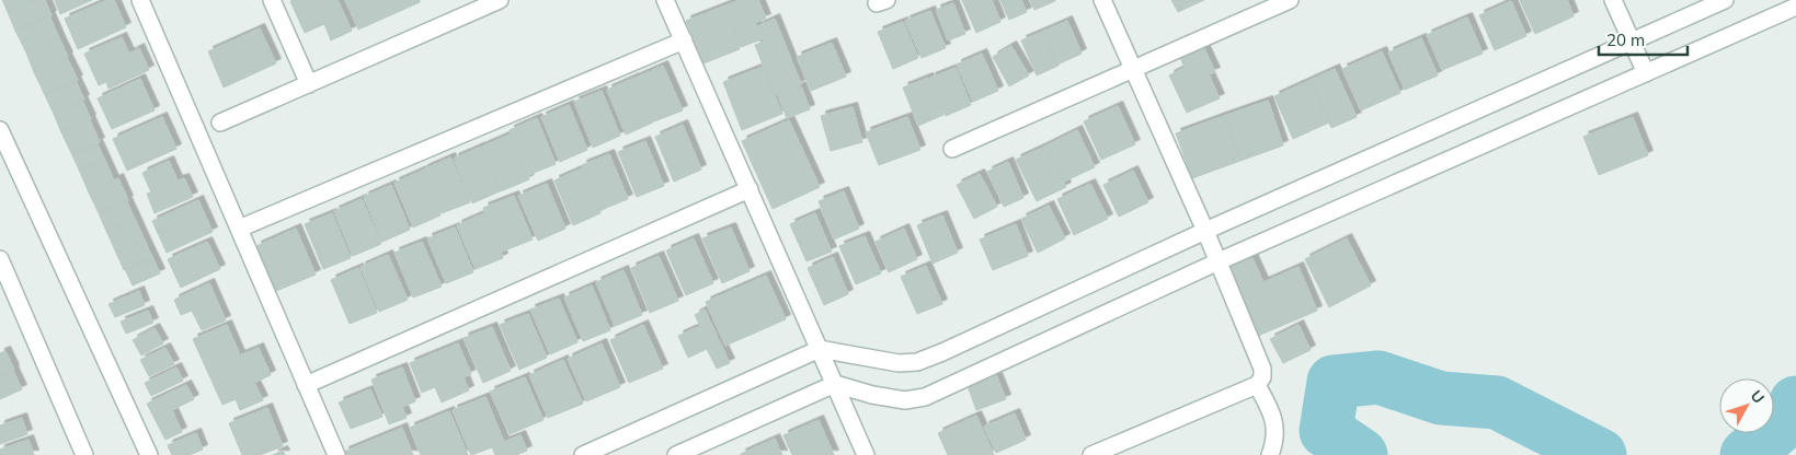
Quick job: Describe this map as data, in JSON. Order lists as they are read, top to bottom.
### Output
{
  "scale_bar": "20 m",
  "north": "top right"
}
